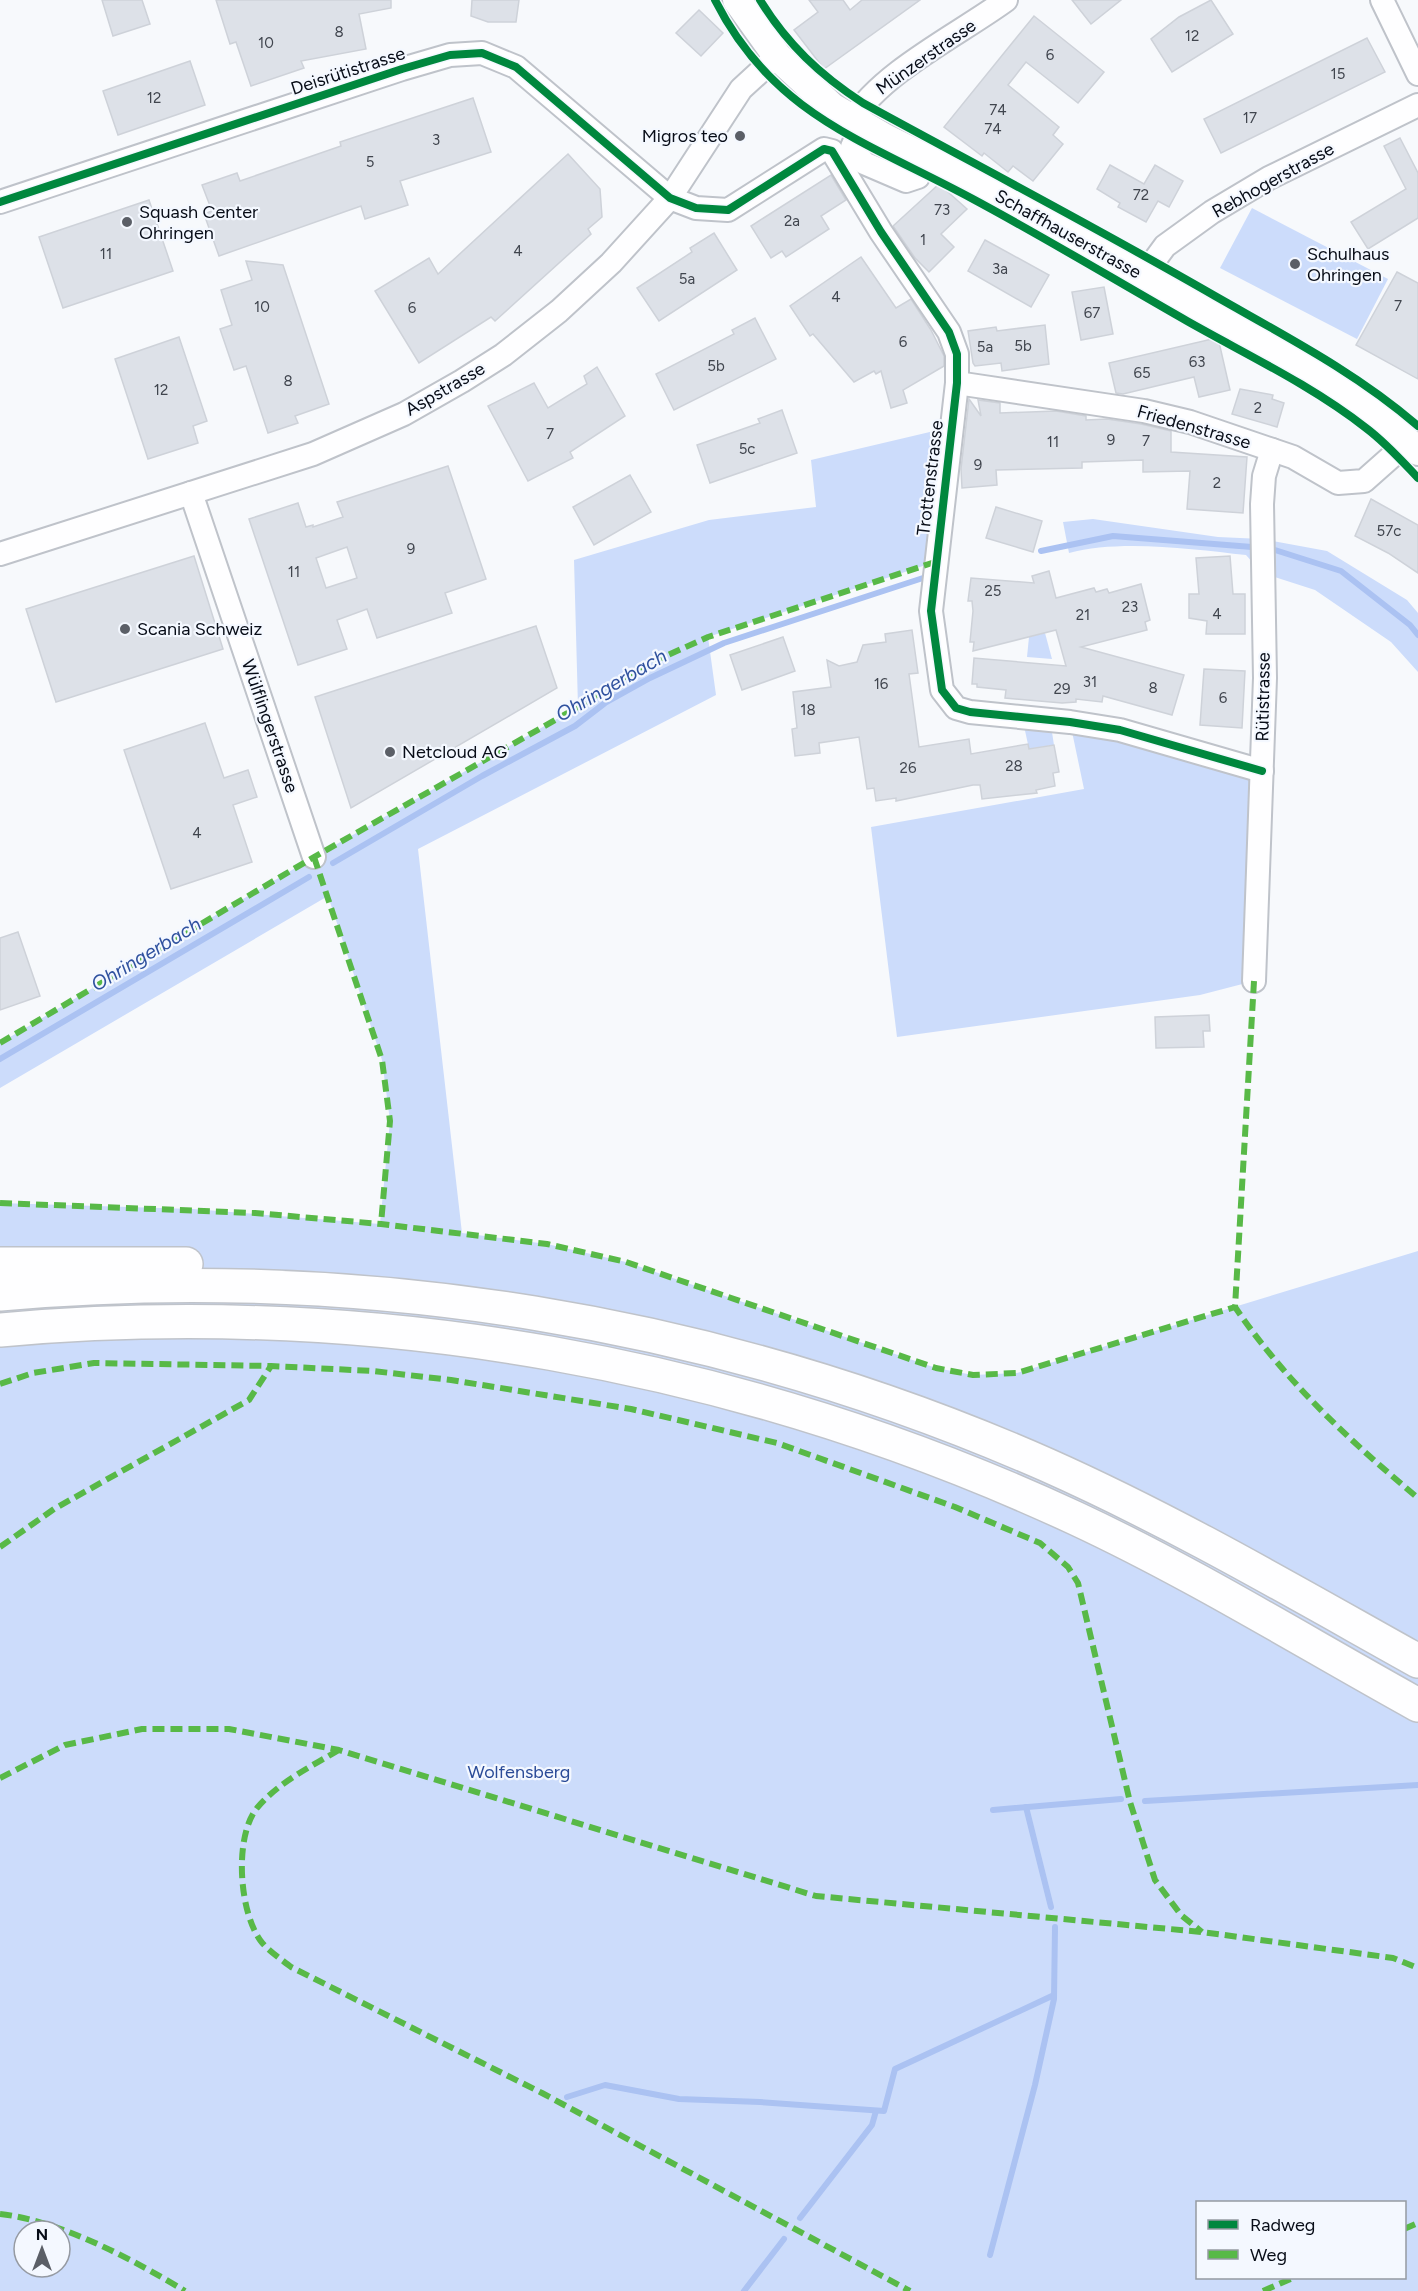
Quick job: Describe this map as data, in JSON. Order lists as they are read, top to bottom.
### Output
{
  "streets": {
    "main road": ["Schaffhauserstrasse"],
    "street": [
      "Münzerstrasse",
      "Deisrütistrasse",
      "Rebhogerstrasse",
      "Aspstrasse",
      "Friedenstrasse",
      "Trottenstrasse",
      "Rütistrasse",
      "Wülflingerstrasse"
    ]
  },
  "crossings": [
    ["Münzerstrasse", "Schaffhauserstrasse"],
    ["Deisrütistrasse", "Aspstrasse"],
    ["Deisrütistrasse", "Trottenstrasse"],
    ["Rebhogerstrasse", "Schaffhauserstrasse"],
    ["Schaffhauserstrasse", "Aspstrasse"],
    ["Schaffhauserstrasse", "Friedenstrasse"],
    ["Aspstrasse", "Trottenstrasse"],
    ["Aspstrasse", "Wülflingerstrasse"],
    ["Friedenstrasse", "Trottenstrasse"],
    ["Friedenstrasse", "Rütistrasse"],
    ["Trottenstrasse", "Rütistrasse"]
  ],
  "water": ["Ohringerbach"],
  "parks": ["Wolfensberg"],
  "places": [
    "Migros teo",
    "Squash Center Ohringen",
    "Schulhaus Ohringen",
    "Scania Schweiz",
    "Netcloud AG"
  ],
  "house_numbers": [
    "8",
    "12",
    "10",
    "6",
    "15",
    "12",
    "74",
    "17",
    "74",
    "3",
    "5",
    "72",
    "73",
    "2a",
    "1",
    "4",
    "11",
    "3a",
    "5a",
    "4",
    "7",
    "10",
    "6",
    "67",
    "6",
    "5b",
    "5a",
    "63",
    "5b",
    "65",
    "8",
    "12",
    "2",
    "7",
    "9",
    "7",
    "11",
    "5c",
    "9",
    "2",
    "57c",
    "9",
    "11",
    "25",
    "23",
    "4",
    "21",
    "31",
    "16",
    "8",
    "29",
    "6",
    "18",
    "28",
    "26",
    "4"
  ],
  "legend": ["Radweg", "Weg"],
  "north": "top"
}
